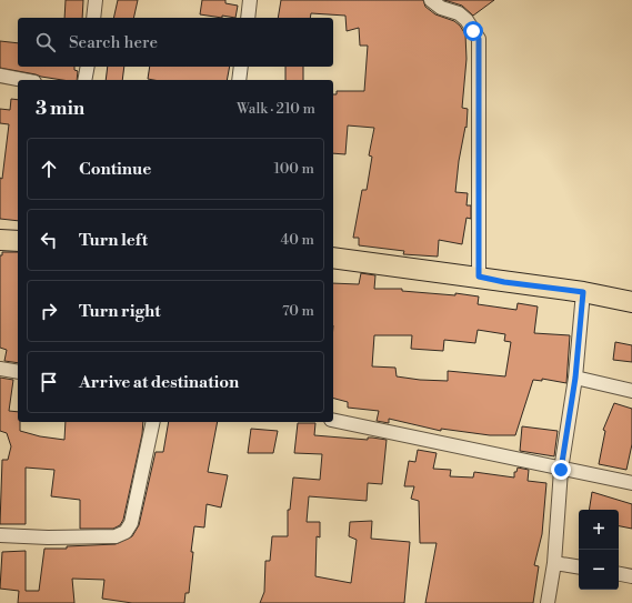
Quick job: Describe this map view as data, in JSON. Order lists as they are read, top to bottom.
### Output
{
  "page": {
    "search": "Search here",
    "heading": ["3 min", "Walk · 210 m"],
    "list": [
      ["Continue", "100 m"],
      ["Turn left", "40 m"],
      ["Turn right", "70 m"],
      "Arrive at destination"
    ],
    "map_buttons": ["+", "−"]
  }
}
